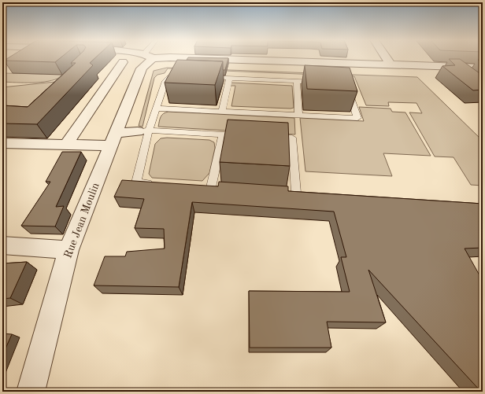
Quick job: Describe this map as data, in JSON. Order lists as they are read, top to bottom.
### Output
{
  "streets": {
    "street": ["Rue Jean Moulin"]
  }
}
